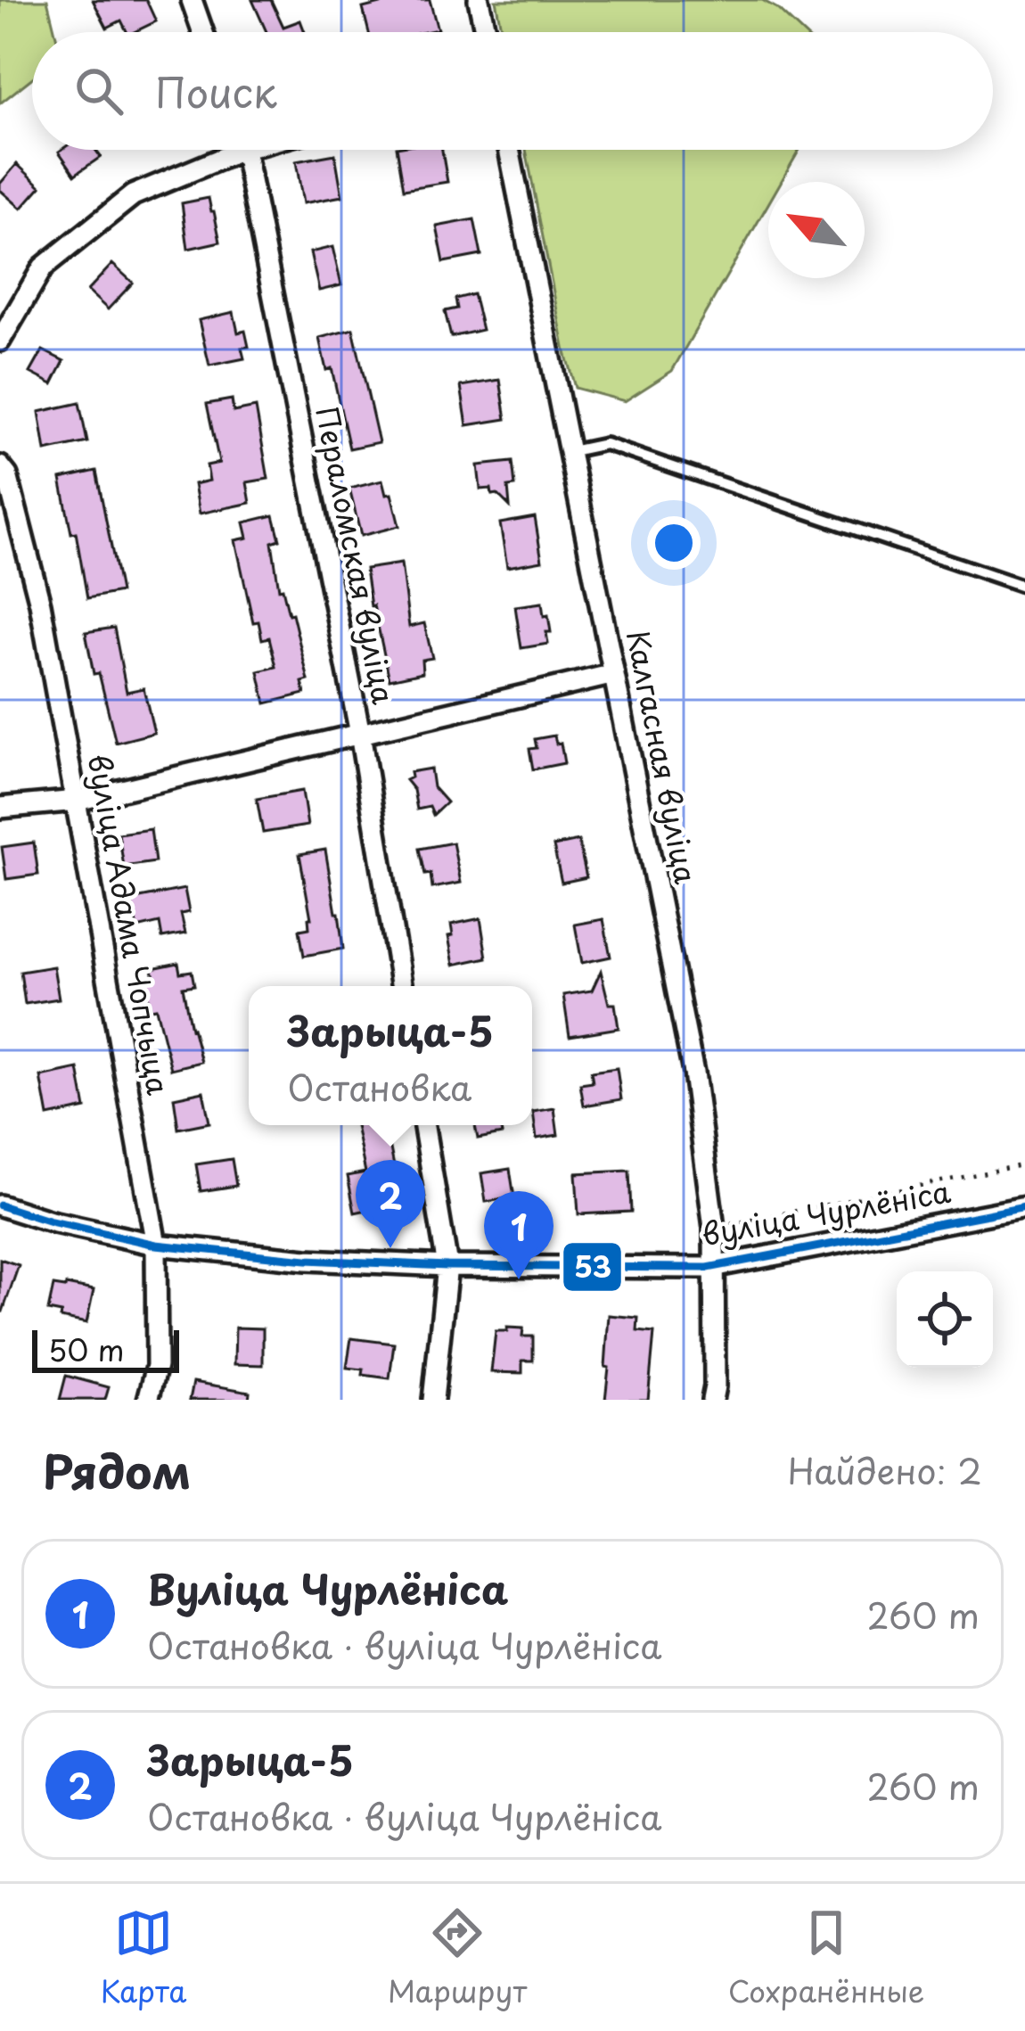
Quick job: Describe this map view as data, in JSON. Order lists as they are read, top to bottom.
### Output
{
  "streets": {
    "street": [
      "Пераломская вуліца",
      "Калгасная вуліца",
      "вуліца Адама Чопчыца",
      "вуліца Чурлёніса"
    ]
  },
  "crossings": [
    ["Калгасная вуліца", "вуліца Чурлёніса"],
    ["вуліца Адама Чопчыца", "вуліца Чурлёніса"]
  ],
  "lines": ["transit line 53"],
  "scale_bar": "50 m",
  "north": "top left",
  "page": {
    "search": "Поиск",
    "popup": ["Зарыца-5", "Остановка"],
    "pins": ["2", "1"],
    "scale": "50 m",
    "heading": ["Рядом", "Найдено: 2"],
    "list": [
      {
        "mark": "1",
        "name": "Вуліца Чурлёніса",
        "note": "Остановка · вуліца Чурлёніса",
        "value": "260 m"
      },
      {
        "mark": "2",
        "name": "Зарыца-5",
        "note": "Остановка · вуліца Чурлёніса",
        "value": "260 m"
      }
    ],
    "nav": ["Карта", "Маршрут", "Сохранённые"]
  }
}
